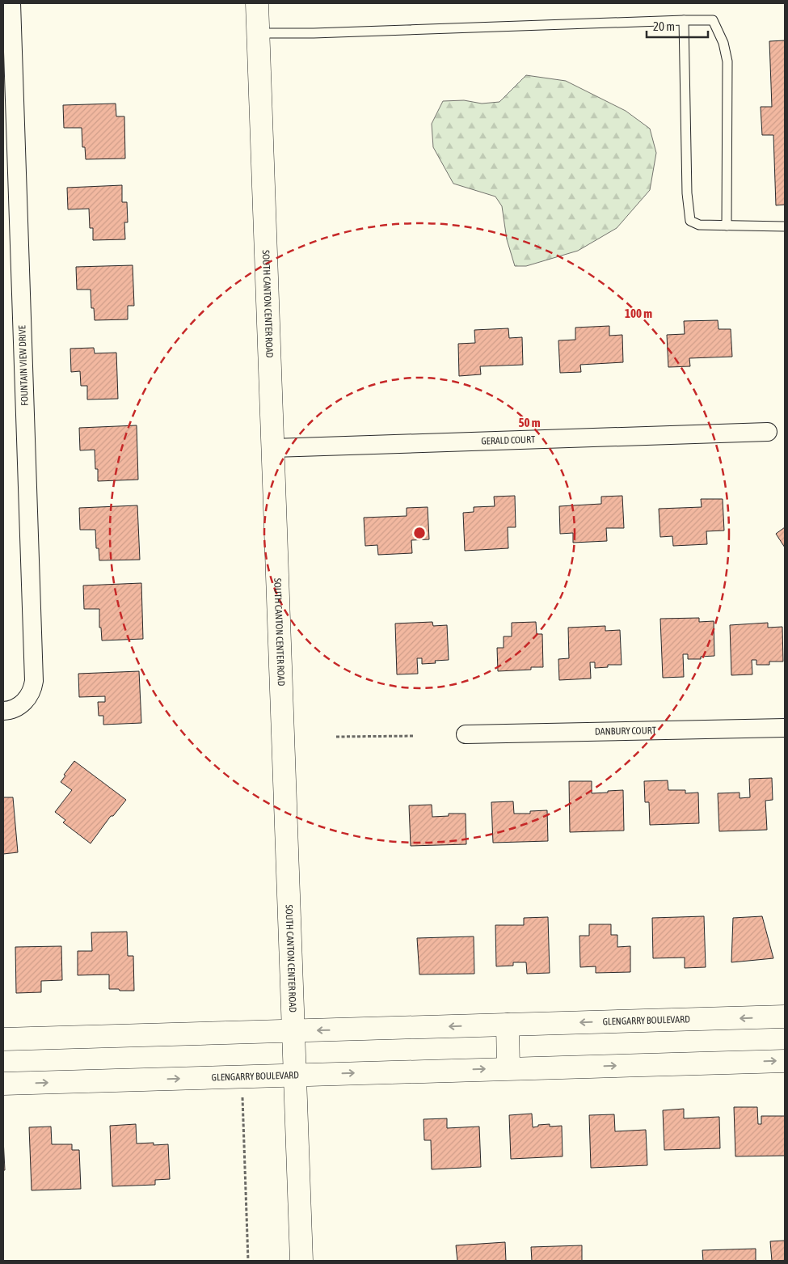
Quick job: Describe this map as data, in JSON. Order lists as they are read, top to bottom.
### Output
{
  "streets": {
    "street": [
      "SOUTH CANTON CENTER ROAD",
      "FOUNTAIN VIEW DRIVE",
      "GERALD COURT",
      "DANBURY COURT",
      "GLENGARRY BOULEVARD"
    ]
  },
  "crossings": [
    ["SOUTH CANTON CENTER ROAD", "GERALD COURT"],
    ["SOUTH CANTON CENTER ROAD", "GLENGARRY BOULEVARD"]
  ],
  "scale_bar": "20 m",
  "rings": ["100 m", "50 m"]
}
